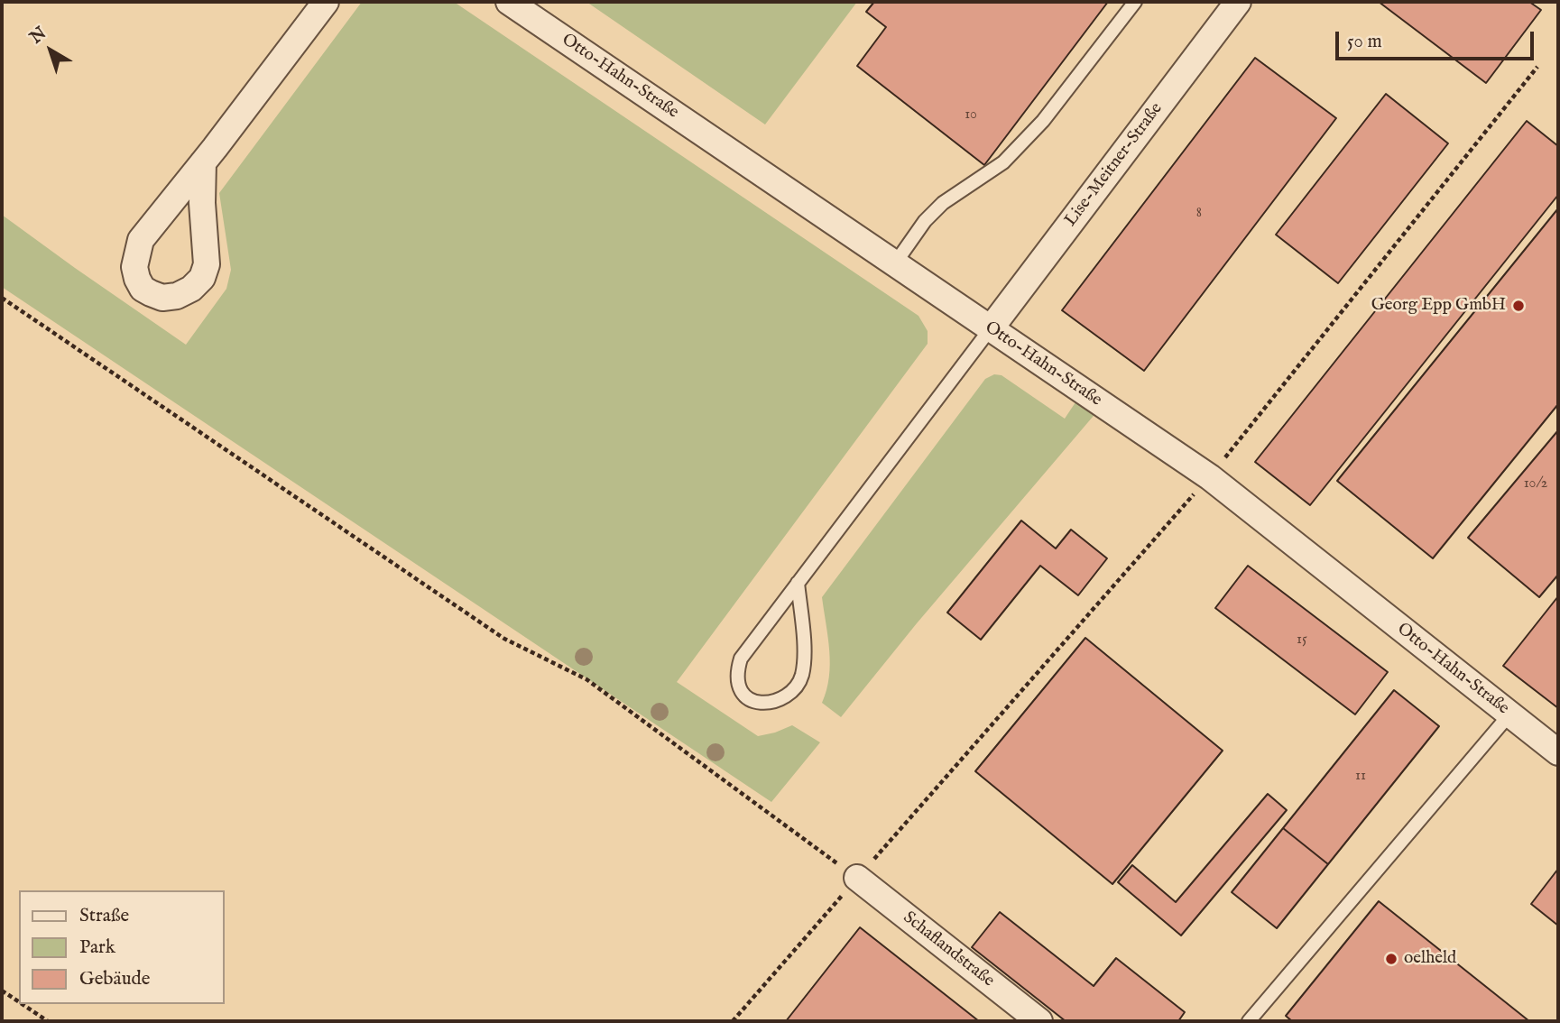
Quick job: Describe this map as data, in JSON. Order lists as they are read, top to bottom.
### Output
{
  "streets": {
    "street": ["Otto-Hahn-Straße", "Lise-Meitner-Straße", "Schaflandstraße"]
  },
  "crossings": [
    ["Otto-Hahn-Straße", "Lise-Meitner-Straße"]
  ],
  "places": ["Georg Epp GmbH", "oelheld"],
  "house_numbers": [
    "10",
    "8",
    "10/2",
    "15",
    "11"
  ],
  "legend": ["Straße", "Park", "Gebäude"],
  "scale_bar": "50 m",
  "north": "top left"
}
